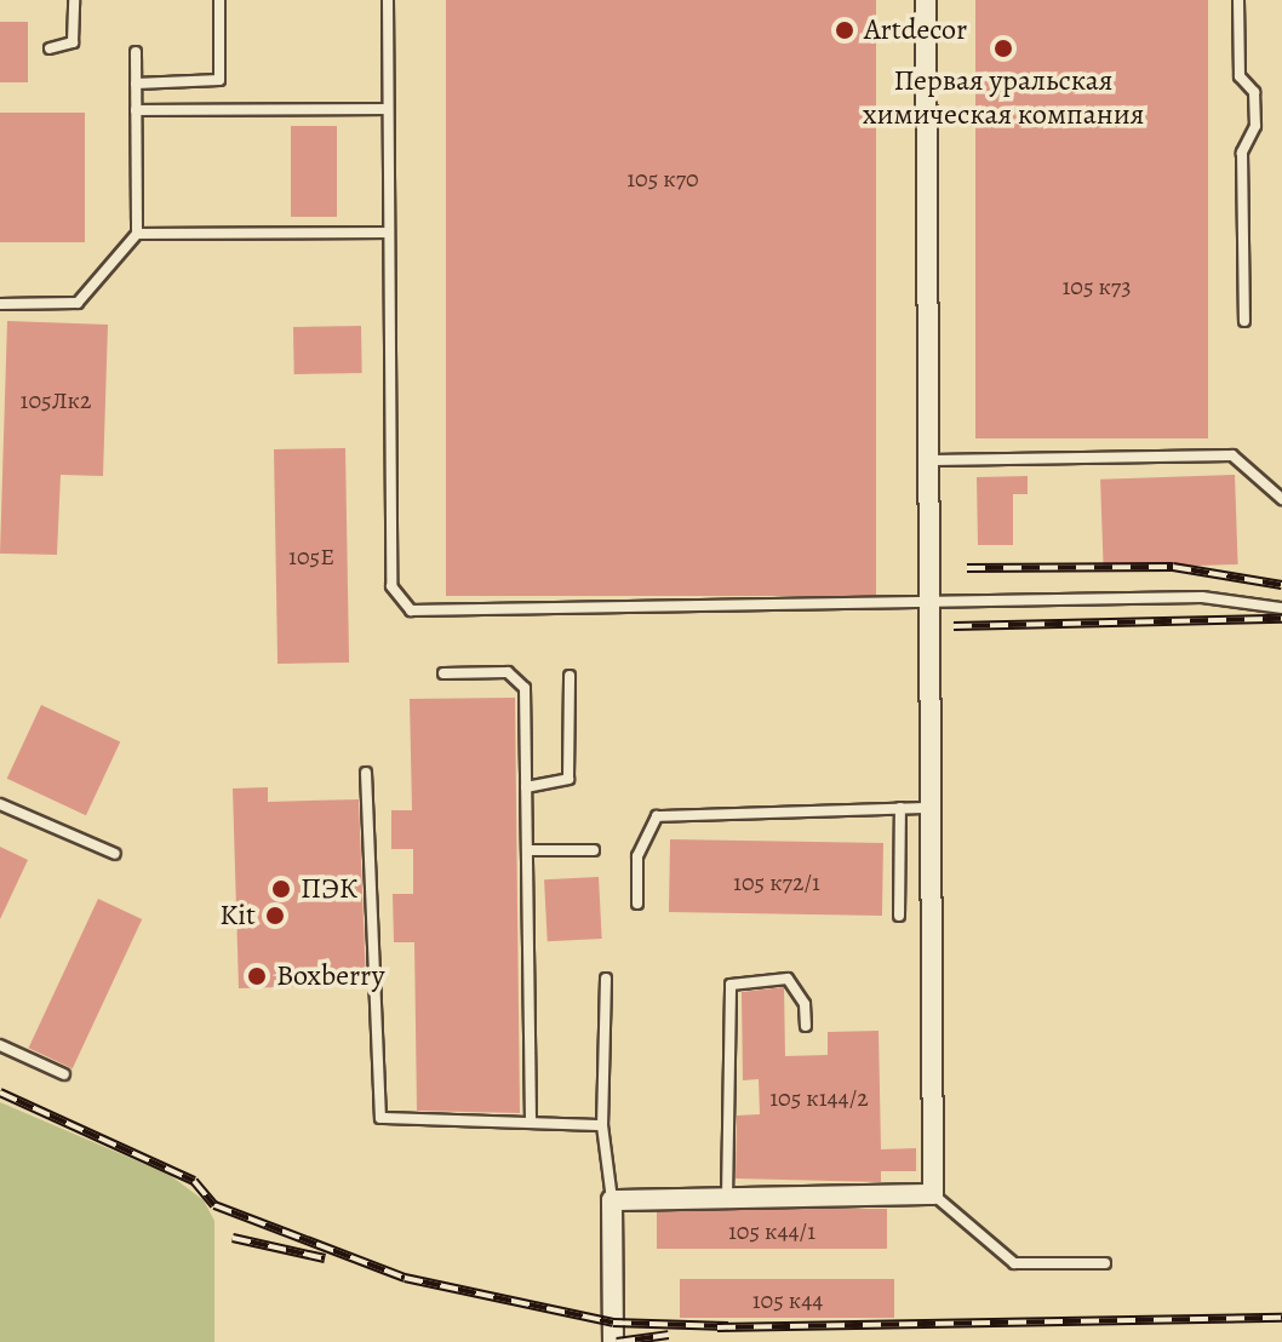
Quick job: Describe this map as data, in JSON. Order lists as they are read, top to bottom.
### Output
{
  "places": [
    "Artdecor",
    "Первая уральская химическая компания",
    "ПЭК",
    "Kit",
    "Boxberry"
  ],
  "house_numbers": [
    "105 к70",
    "105 к73",
    "105Лк2",
    "105Е",
    "105 к72/1",
    "105 к144/2",
    "105 к44/1",
    "105 к44"
  ]
}
